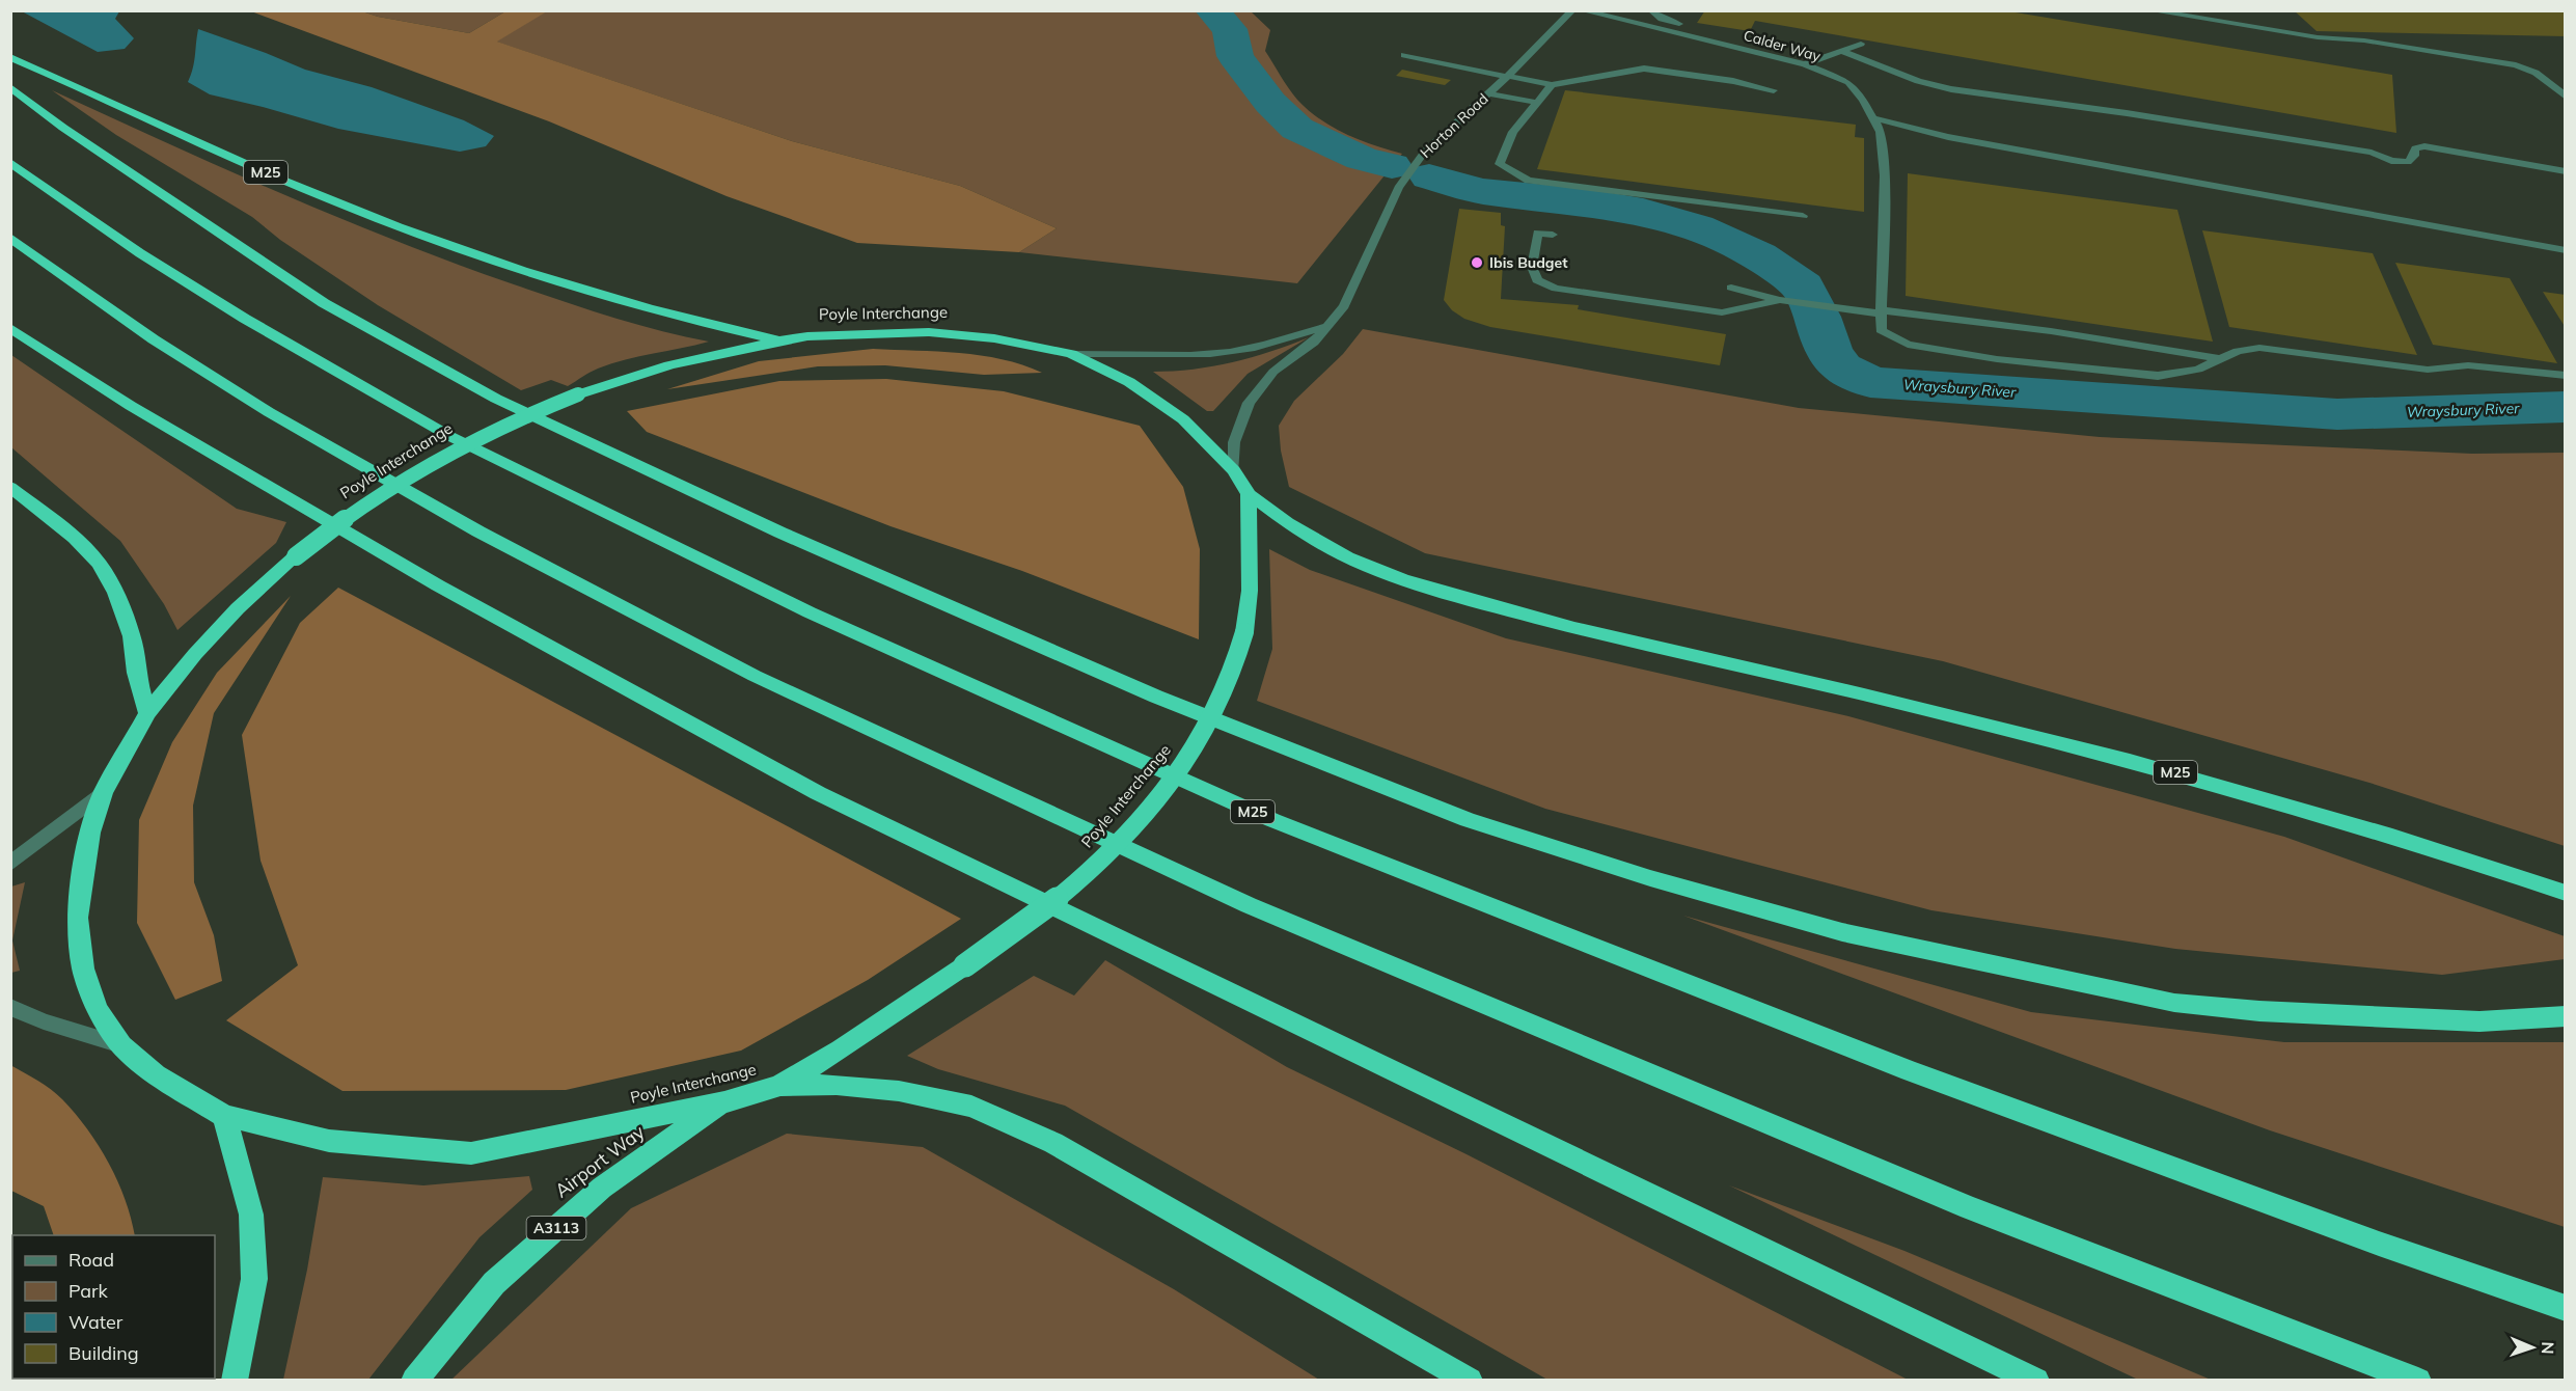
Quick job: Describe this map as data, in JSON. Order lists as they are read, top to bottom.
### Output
{
  "streets": {
    "highway": [
      "M25",
      "Poyle Interchange",
      "Airport Way",
      "A3113"
    ],
    "street": ["Calder Way", "Horton Road"]
  },
  "crossings": [
    ["Horton Road", "Poyle Interchange"],
    ["M25", "Poyle Interchange"],
    ["Poyle Interchange", "Airport Way"]
  ],
  "water": ["Wraysbury River"],
  "places": ["Ibis Budget"],
  "legend": [
    "Road",
    "Park",
    "Water",
    "Building"
  ],
  "north": "right"
}
